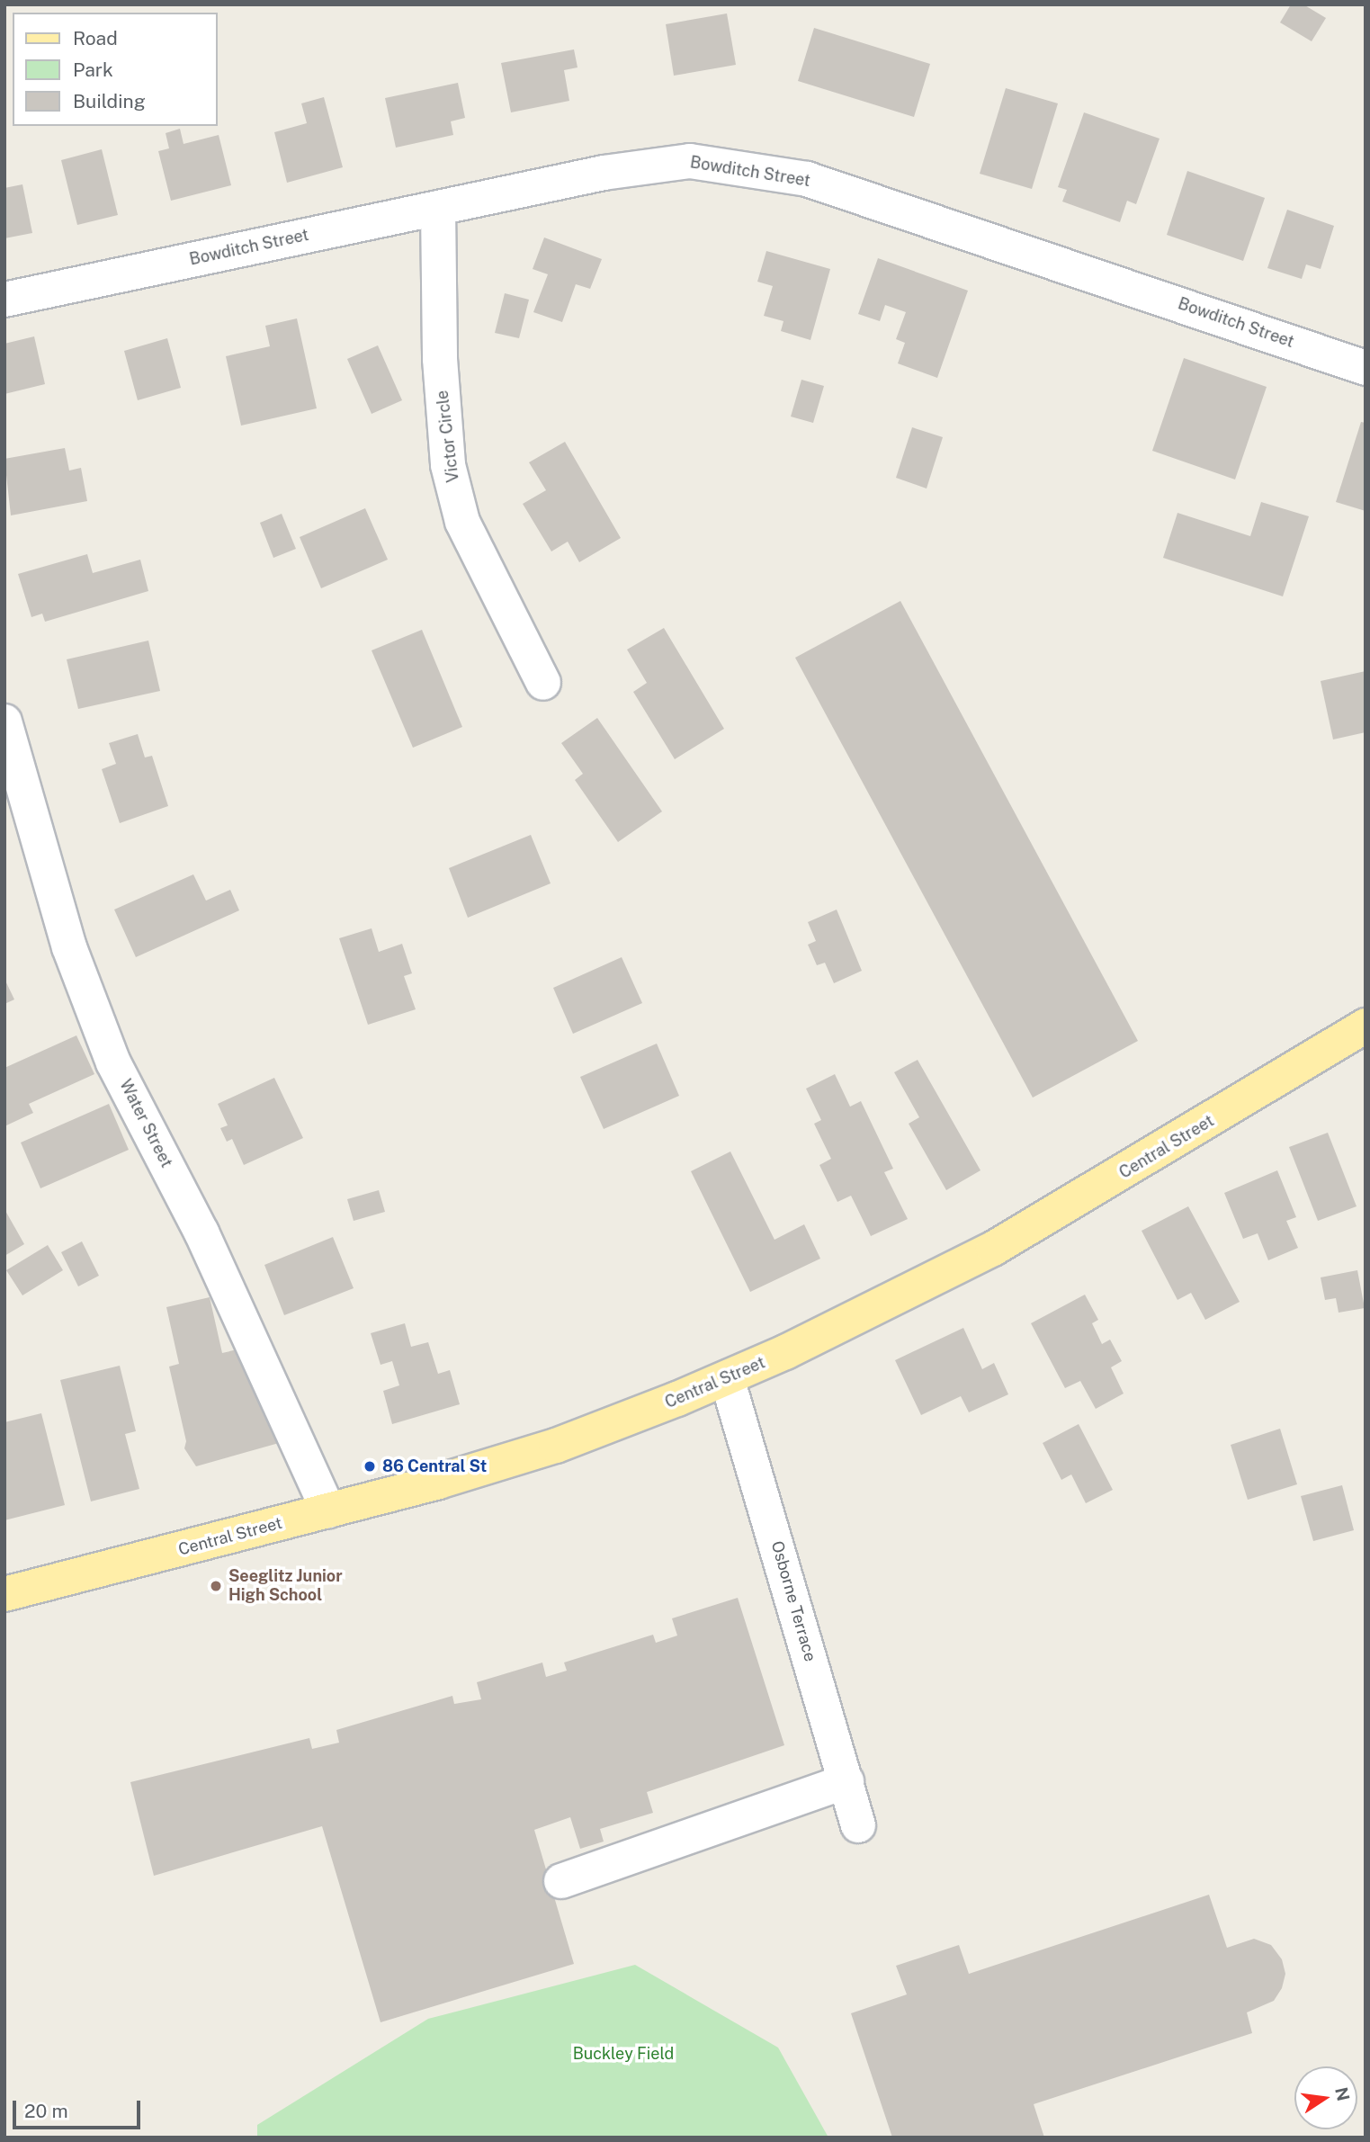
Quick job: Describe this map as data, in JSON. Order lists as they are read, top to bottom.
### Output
{
  "streets": {
    "main road": ["Central Street"],
    "street": [
      "Bowditch Street",
      "Victor Circle",
      "Water Street",
      "Osborne Terrace"
    ]
  },
  "crossings": [
    ["Bowditch Street", "Victor Circle"],
    ["Water Street", "Central Street"],
    ["Central Street", "Osborne Terrace"]
  ],
  "parks": ["Buckley Field"],
  "places": ["86 Central St", "Seeglitz Junior High School"],
  "legend": ["Road", "Park", "Building"],
  "scale_bar": "20 m",
  "north": "right"
}
